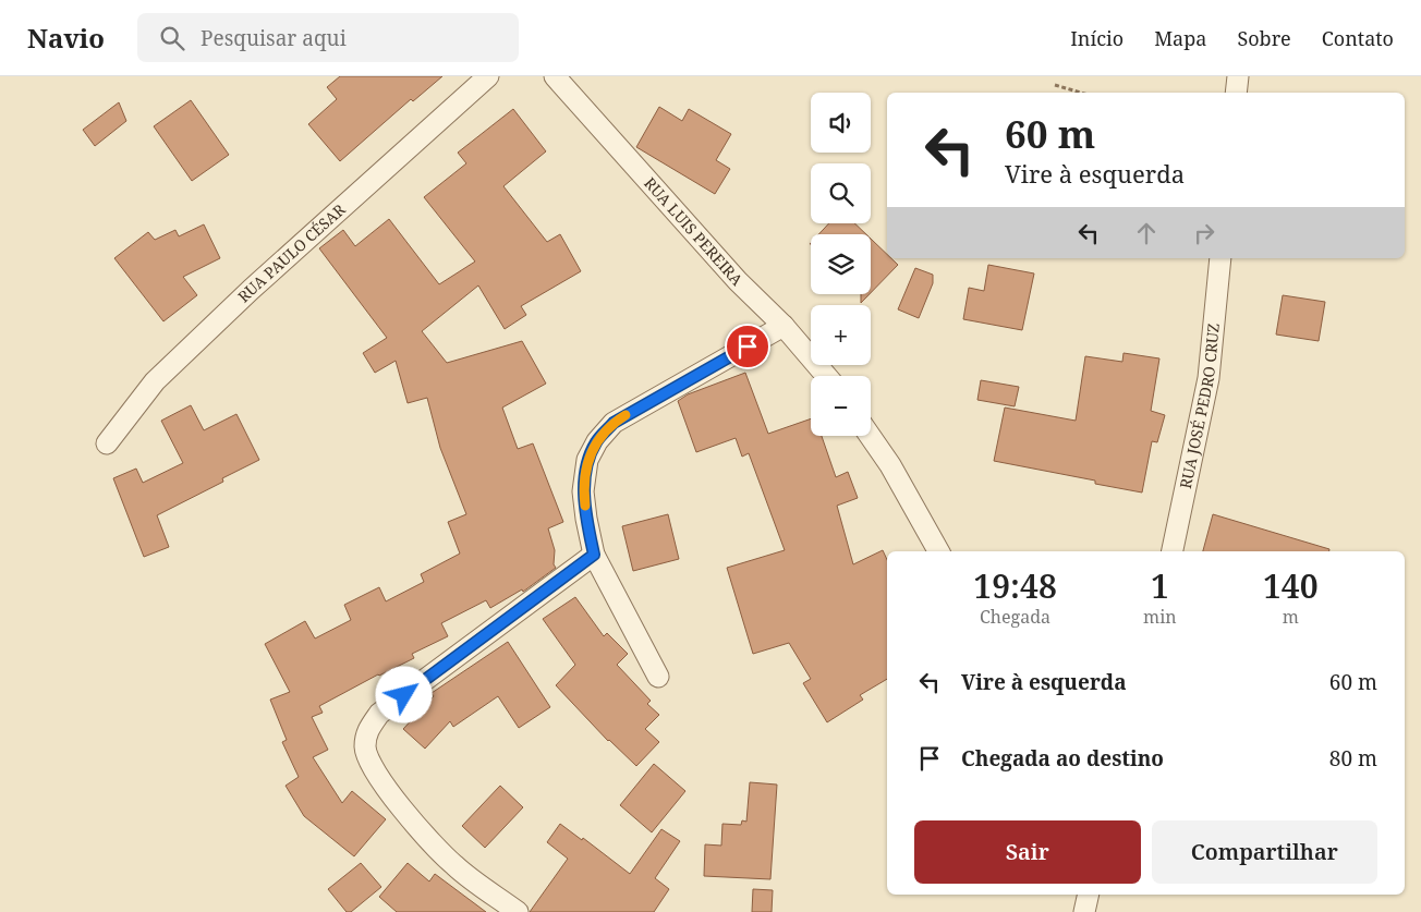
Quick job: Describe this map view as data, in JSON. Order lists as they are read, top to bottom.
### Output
{
  "streets": {
    "street": ["RUA LUIS PEREIRA", "RUA PAULO CÉSAR", "RUA JOSÉ PEDRO CRUZ"]
  },
  "page": {
    "header": "Navio",
    "search": "Pesquisar aqui",
    "nav": [
      "Início",
      "Mapa",
      "Sobre",
      "Contato"
    ],
    "map_buttons": ["+", "−"],
    "turn": ["60 m", "Vire à esquerda"],
    "eta": [
      "19:48",
      "Chegada",
      "1",
      "min",
      "140",
      "m"
    ],
    "list": [
      {
        "name": "Vire à esquerda",
        "value": "60 m"
      },
      {
        "name": "Chegada ao destino",
        "value": "80 m"
      }
    ],
    "buttons": ["Sair", "Compartilhar"]
  }
}
